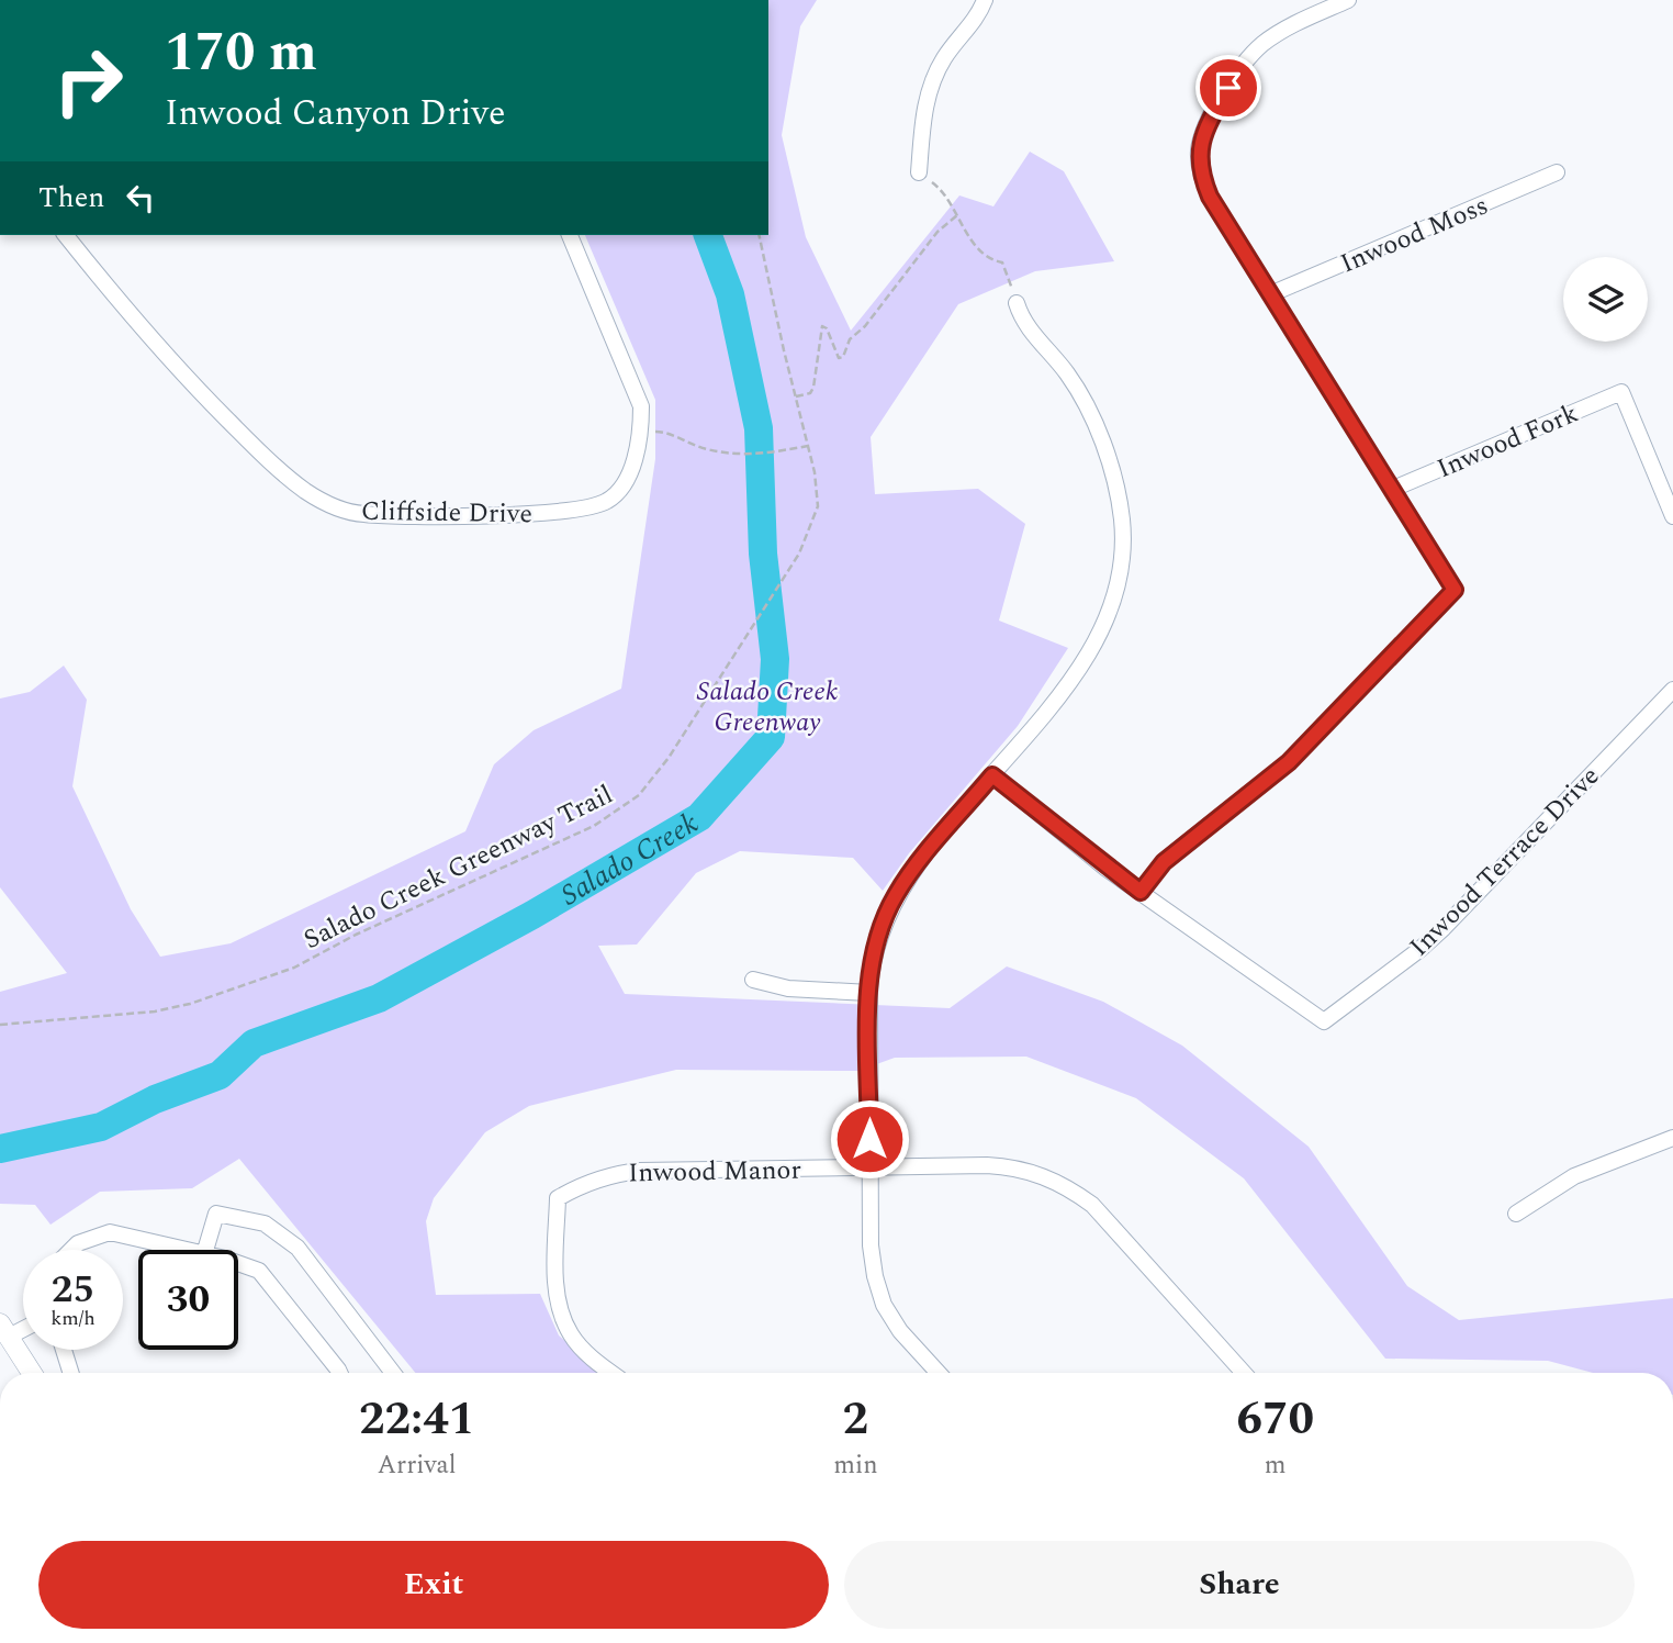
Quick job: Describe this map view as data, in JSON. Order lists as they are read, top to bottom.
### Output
{
  "streets": {
    "street": [
      "Inwood Moss",
      "Inwood Fork",
      "Cliffside Drive",
      "Inwood Terrace Drive",
      "Inwood Manor"
    ],
    "path": ["Salado Creek Greenway Trail"]
  },
  "water": ["Salado Creek"],
  "parks": ["Salado Creek Greenway"],
  "page": {
    "turn": ["170 m", "Inwood Canyon Drive"],
    "then": "Then",
    "speed": "25 km/h",
    "limit": "30",
    "eta": [
      "22:41",
      "Arrival",
      "2",
      "min",
      "670",
      "m"
    ],
    "buttons": ["Exit", "Share"]
  }
}
